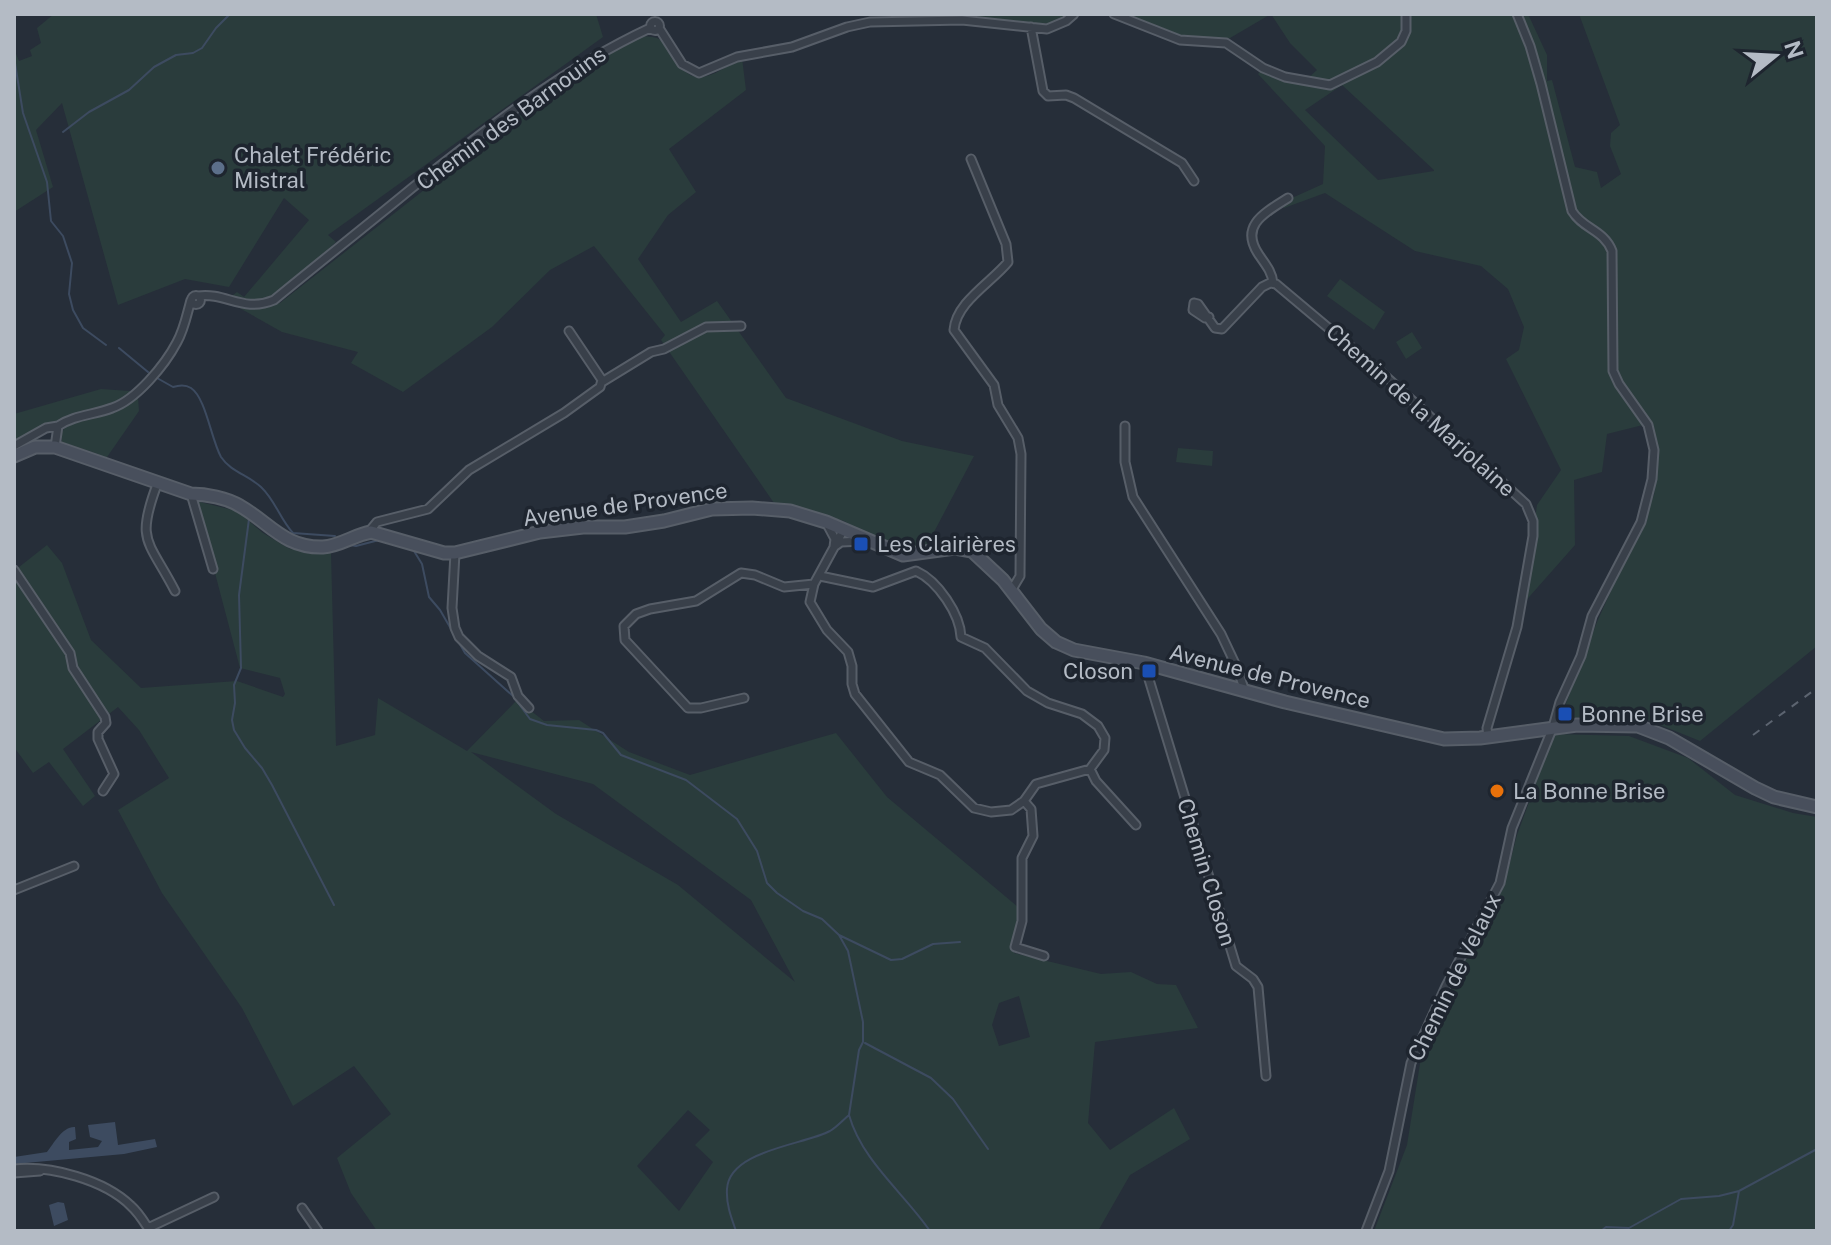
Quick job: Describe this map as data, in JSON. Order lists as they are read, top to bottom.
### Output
{
  "streets": {
    "street": [
      "Chemin des Barnouins",
      "Chemin de la Marjolaine",
      "Avenue de Provence",
      "Chemin Closon",
      "Chemin de Velaux"
    ]
  },
  "crossings": [
    ["Chemin de la Marjolaine", "Avenue de Provence"],
    ["Avenue de Provence", "Chemin Closon"],
    ["Avenue de Provence", "Chemin de Velaux"]
  ],
  "places": {
    "other": ["Chalet Frédéric Mistral", "La Bonne Brise"],
    "transit": ["Les Clairières", "Closon", "Bonne Brise"]
  },
  "north": "right"
}
